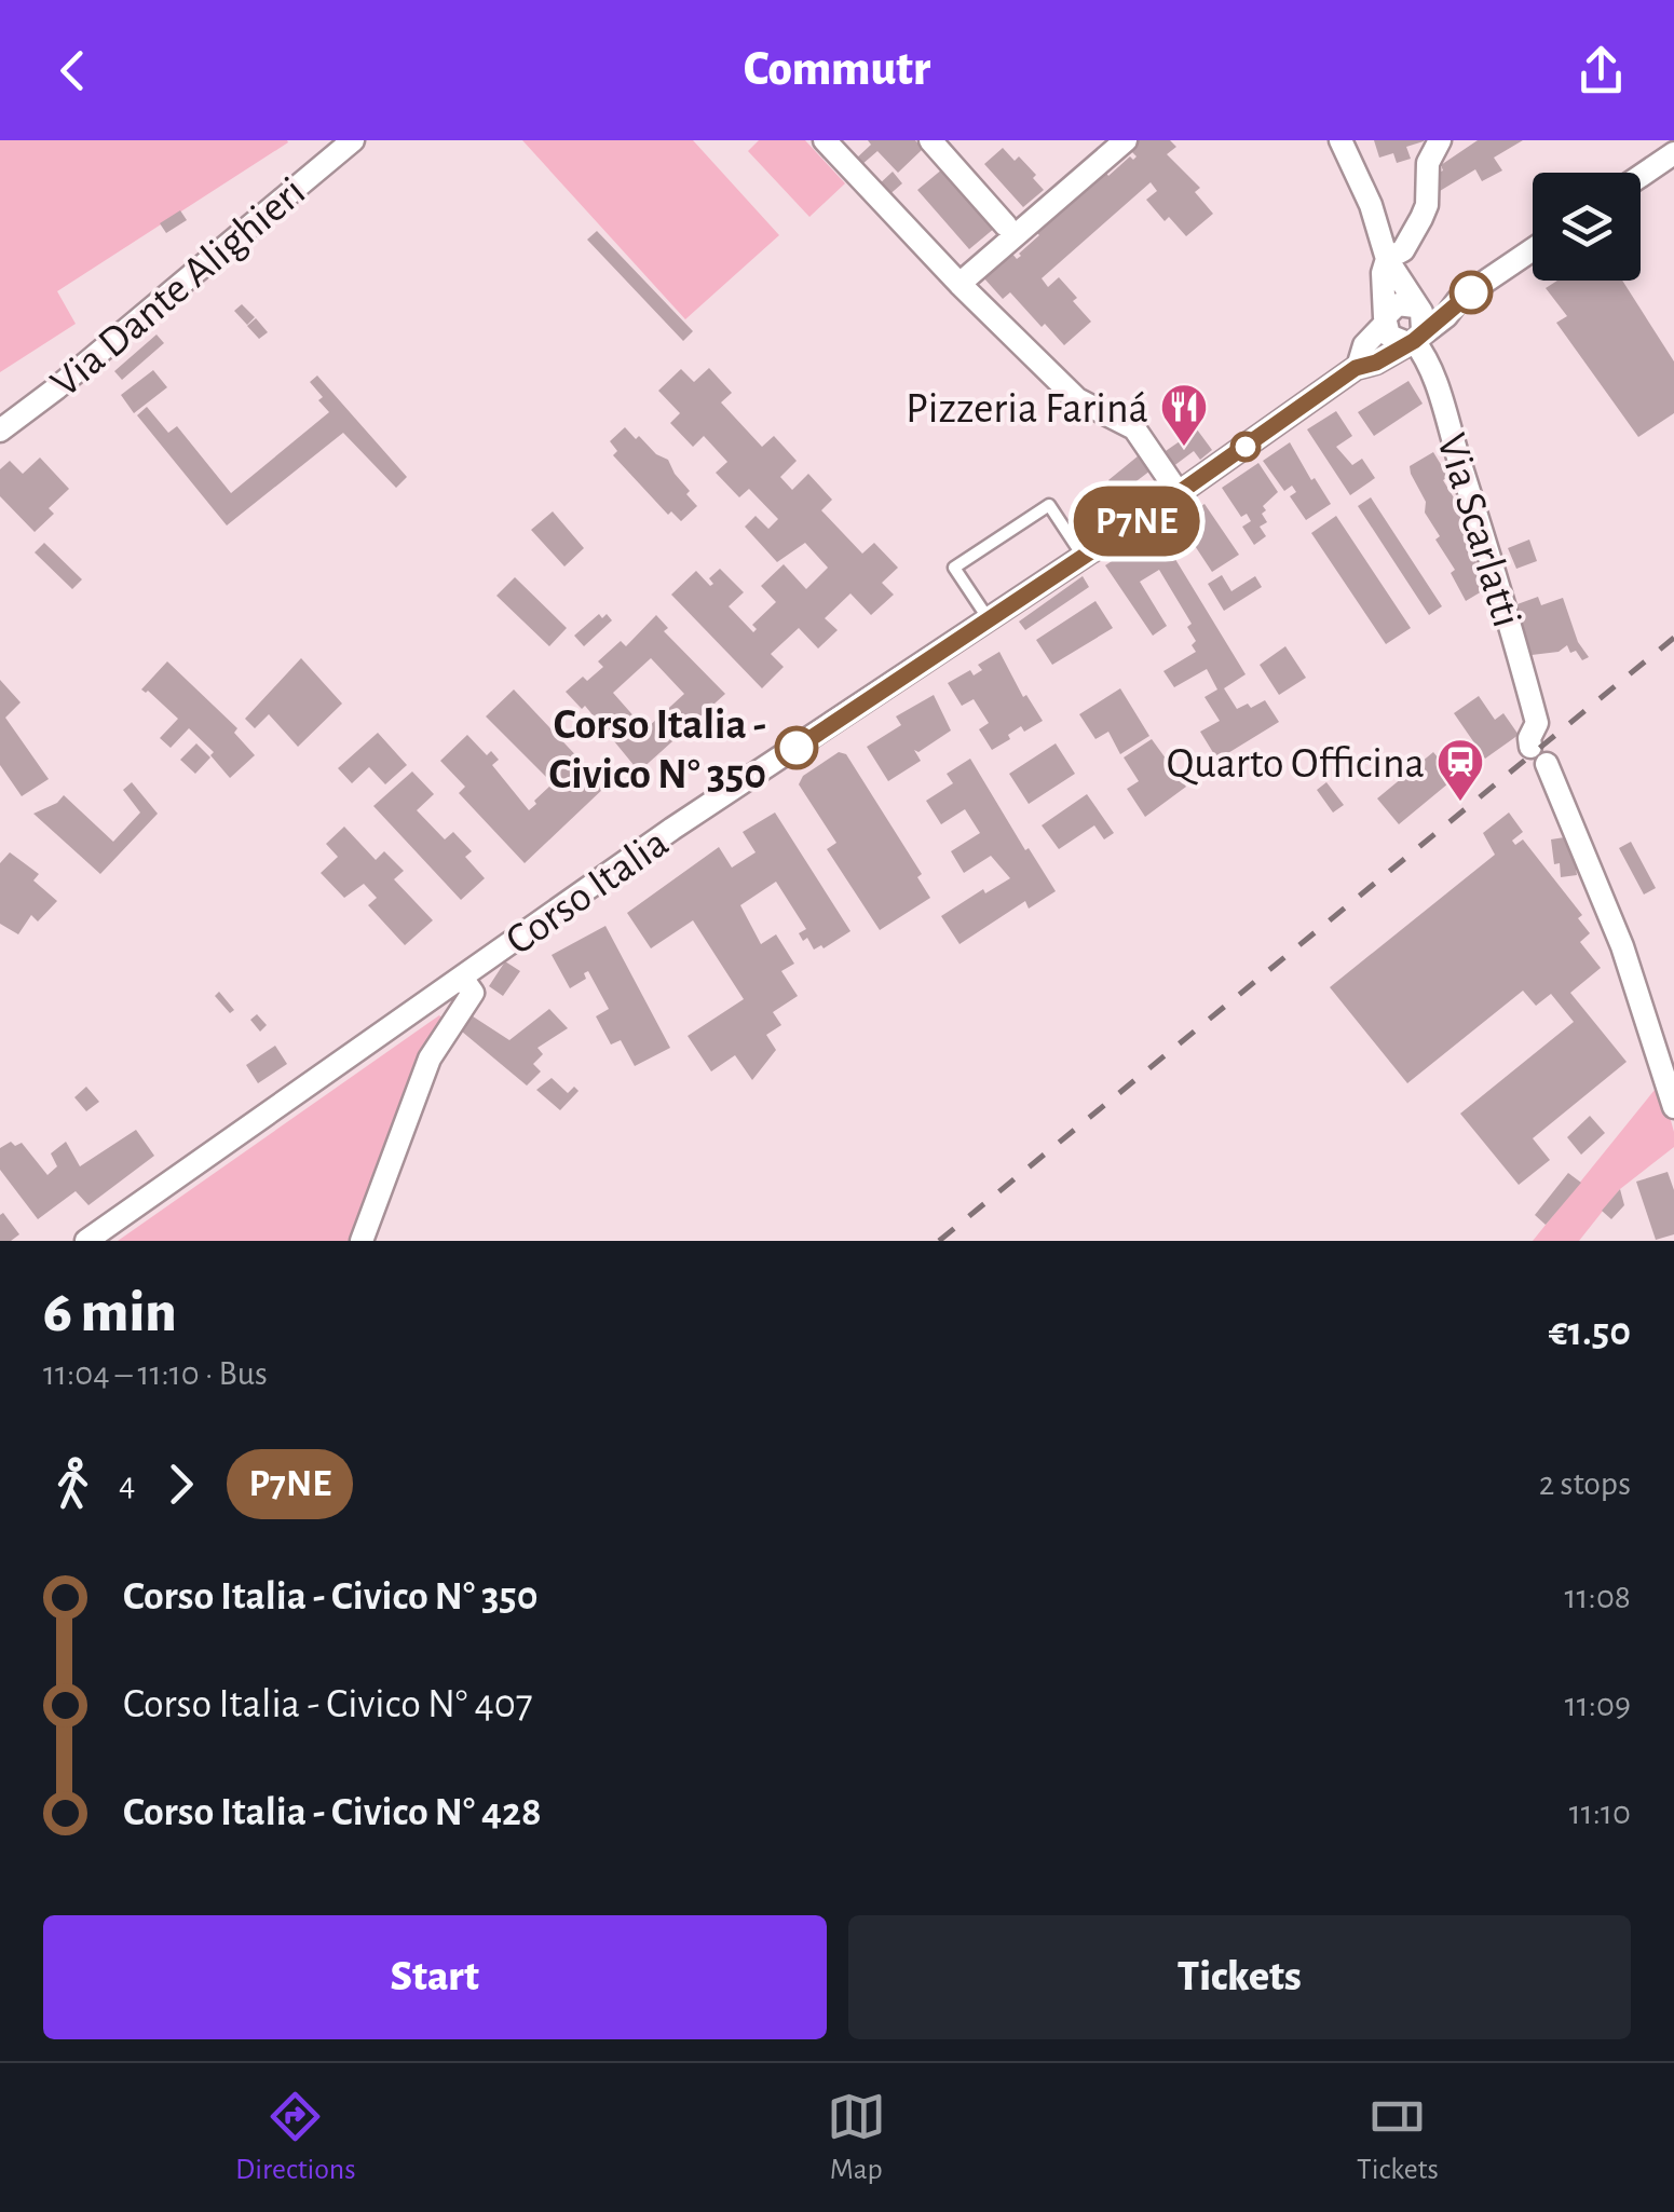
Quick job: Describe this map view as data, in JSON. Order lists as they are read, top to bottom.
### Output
{
  "streets": {
    "street": ["Via Dante Alighieri", "Via Scarlatti", "Corso Italia"]
  },
  "crossings": [
    ["Via Scarlatti", "Corso Italia"]
  ],
  "places": {
    "restaurant": ["Pizzeria Fariná"],
    "other": ["Corso Italia - Civico N° 350"],
    "station": ["Quarto Officina"]
  },
  "lines": ["bus line P7NE"],
  "page": {
    "header": "Commutr",
    "on_map": "P7NE",
    "heading": ["6 min", "11:04 – 11:10 · Bus", "€1.50"],
    "legs": ["4", "P7NE", "2 stops"],
    "list": [
      {
        "name": "Corso Italia - Civico N° 350",
        "value": "11:08"
      },
      {
        "name": "Corso Italia - Civico N° 407",
        "value": "11:09"
      },
      {
        "name": "Corso Italia - Civico N° 428",
        "value": "11:10"
      }
    ],
    "buttons": ["Start", "Tickets"],
    "tabs": ["Directions", "Map", "Tickets"]
  }
}
